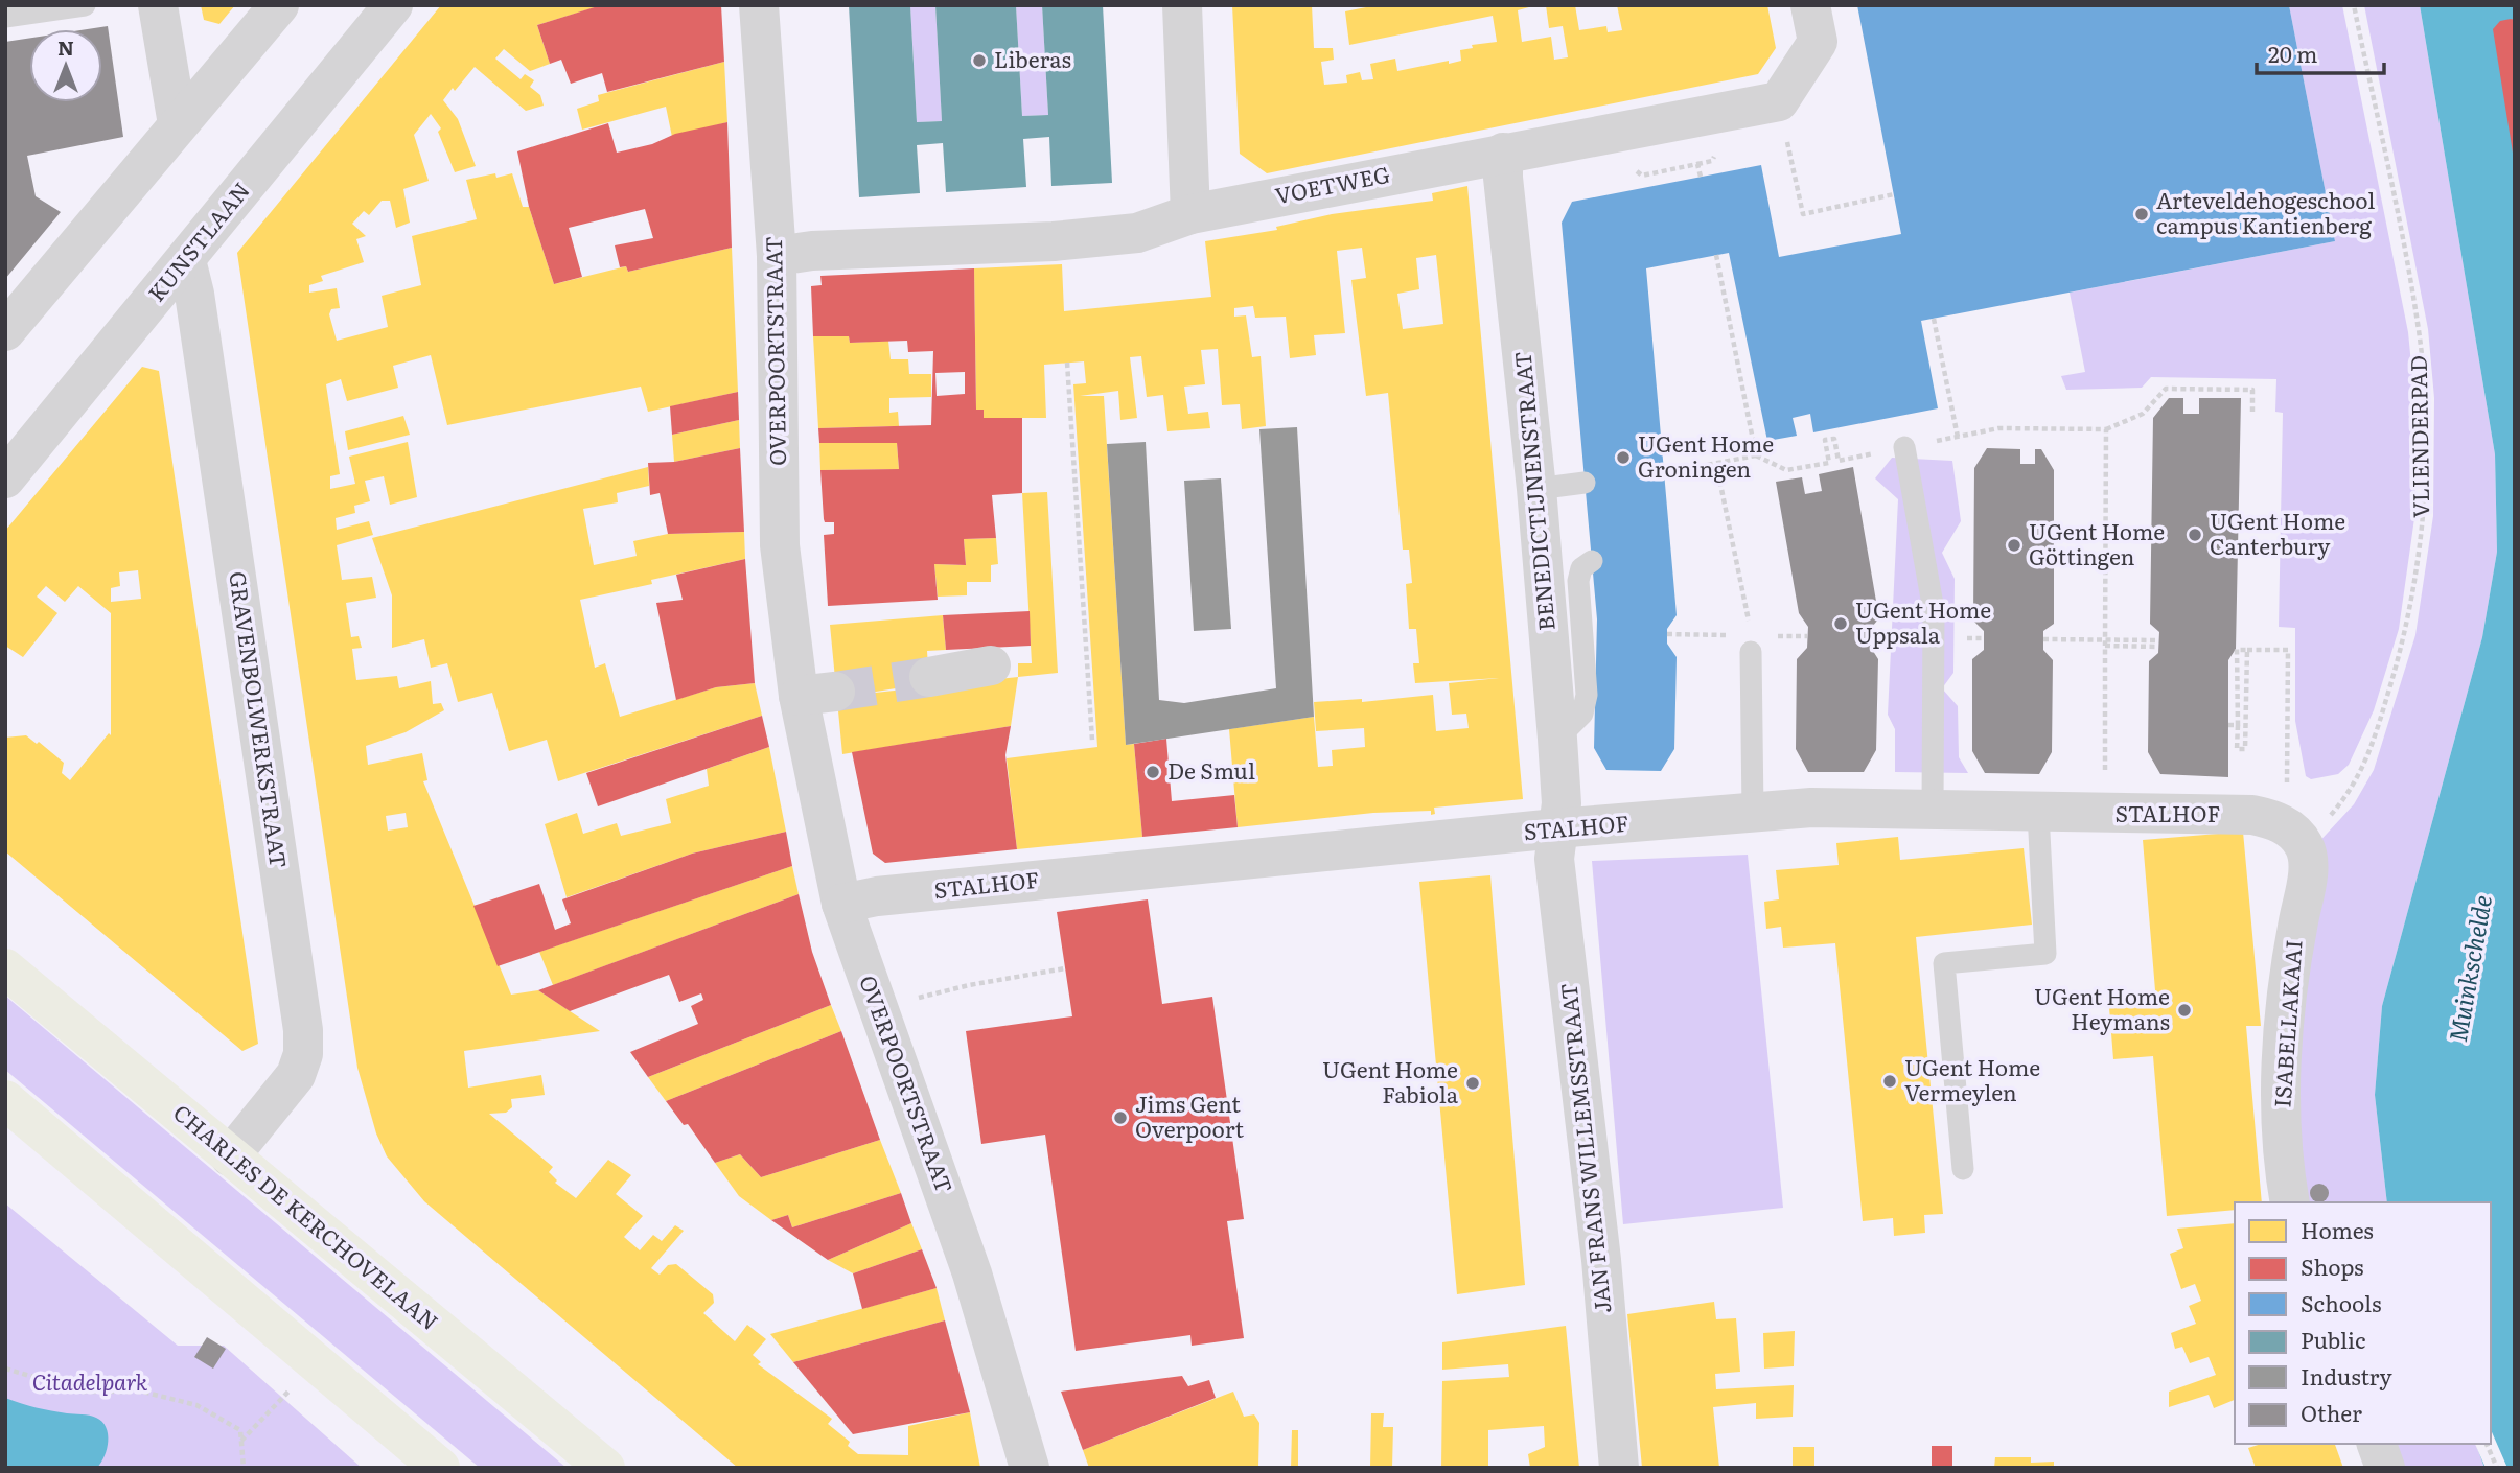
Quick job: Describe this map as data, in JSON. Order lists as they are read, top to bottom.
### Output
{
  "streets": {
    "main road": ["CHARLES DE KERCHOVELAAN"],
    "street": [
      "VOETWEG",
      "KUNSTLAAN",
      "OVERPOORTSTRAAT",
      "BENEDICTIJNENSTRAAT",
      "GRAVENBOLWERKSTRAAT",
      "STALHOF",
      "ISABELLAKAAI",
      "JAN FRANS WILLEMSSTRAAT"
    ],
    "path": ["VLIENDERPAD"]
  },
  "crossings": [
    ["VOETWEG", "OVERPOORTSTRAAT"],
    ["VOETWEG", "BENEDICTIJNENSTRAAT"],
    ["KUNSTLAAN", "GRAVENBOLWERKSTRAAT"],
    ["OVERPOORTSTRAAT", "STALHOF"],
    ["VLIENDERPAD", "STALHOF"],
    ["VLIENDERPAD", "ISABELLAKAAI"],
    ["BENEDICTIJNENSTRAAT", "STALHOF"],
    ["BENEDICTIJNENSTRAAT", "JAN FRANS WILLEMSSTRAAT"],
    ["GRAVENBOLWERKSTRAAT", "CHARLES DE KERCHOVELAAN"],
    ["STALHOF", "ISABELLAKAAI"],
    ["STALHOF", "JAN FRANS WILLEMSSTRAAT"]
  ],
  "water": ["Muinkschelde"],
  "parks": ["Citadelpark"],
  "places": [
    "Liberas",
    "Arteveldehogeschool campus Kantienberg",
    "UGent Home Groningen",
    "UGent Home Canterbury",
    "UGent Home Göttingen",
    "UGent Home Uppsala",
    "De Smul",
    "UGent Home Heymans",
    "UGent Home Vermeylen",
    "UGent Home Fabiola",
    "Jims Gent Overpoort"
  ],
  "legend": [
    "Homes",
    "Shops",
    "Schools",
    "Public",
    "Industry",
    "Other"
  ],
  "scale_bar": "20 m",
  "north": "top"
}
